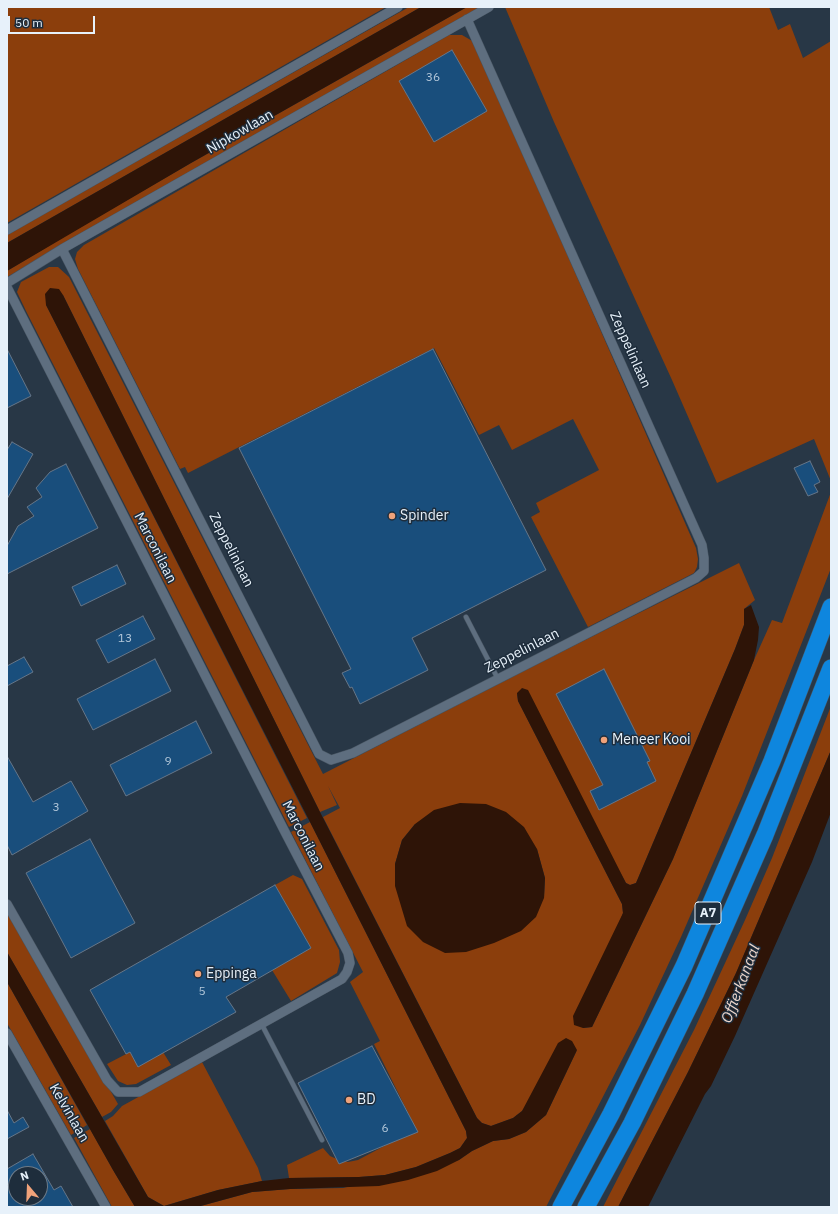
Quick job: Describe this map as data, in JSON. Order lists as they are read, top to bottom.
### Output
{
  "streets": {
    "highway": ["A7"],
    "street": [
      "Nipkowlaan",
      "Zeppelinlaan",
      "Marconilaan",
      "Kelvinlaan"
    ]
  },
  "crossings": [
    ["Nipkowlaan", "Zeppelinlaan"]
  ],
  "water": ["Offierkanaal"],
  "places": [
    "Spinder",
    "Meneer Kooi",
    "Eppinga",
    "BD"
  ],
  "house_numbers": [
    "36",
    "13",
    "9",
    "3",
    "5",
    "6"
  ],
  "scale_bar": "50 m",
  "north": "top"
}
